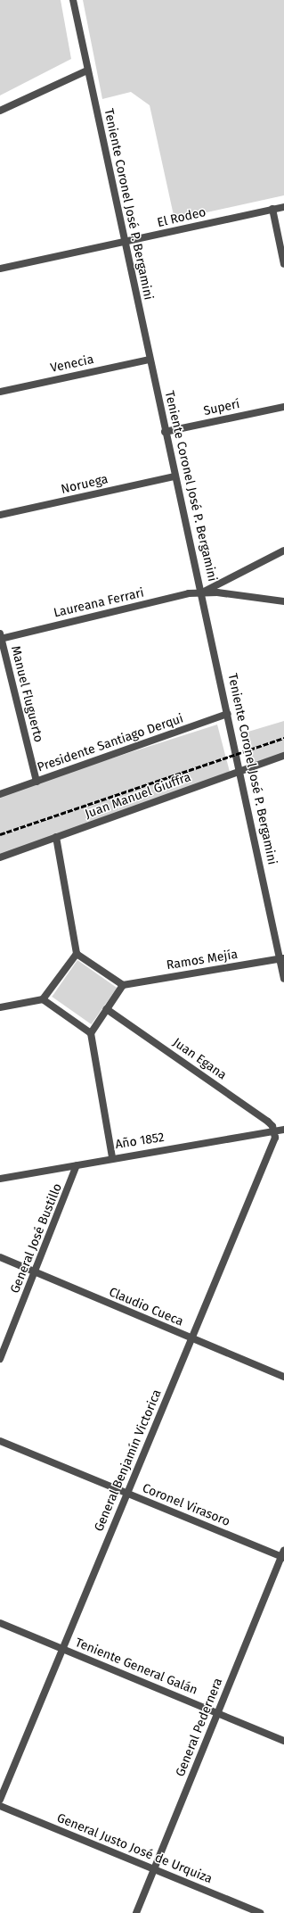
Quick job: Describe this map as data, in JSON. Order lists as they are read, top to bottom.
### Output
{
  "streets": {
    "street": [
      "Teniente Coronel José P. Bergamini",
      "El Rodeo",
      "Venecia",
      "Superí",
      "Noruega",
      "Laureana Ferrari",
      "Manuel Fluguerto",
      "Presidente Santiago Derqui",
      "Juan Manuel Giuffra",
      "Ramos Mejía",
      "Juan Egana",
      "Año 1852",
      "General José Bustillo",
      "Claudio Cueca",
      "General Benjamín Victorica",
      "Coronel Virasoro",
      "Teniente General Galán",
      "General Pedernera",
      "General Justo José de Urquiza"
    ]
  },
  "crossings": [
    ["Teniente Coronel José P. Bergamini", "El Rodeo"],
    ["Teniente Coronel José P. Bergamini", "Venecia"],
    ["Teniente Coronel José P. Bergamini", "Superí"],
    ["Teniente Coronel José P. Bergamini", "Noruega"],
    ["Teniente Coronel José P. Bergamini", "Laureana Ferrari"],
    ["Teniente Coronel José P. Bergamini", "Presidente Santiago Derqui"],
    ["Teniente Coronel José P. Bergamini", "Juan Manuel Giuffra"],
    ["Teniente Coronel José P. Bergamini", "Ramos Mejía"],
    ["Laureana Ferrari", "Manuel Fluguerto"],
    ["Manuel Fluguerto", "Presidente Santiago Derqui"],
    ["Juan Egana", "Año 1852"],
    ["Juan Egana", "General Benjamín Victorica"],
    ["Año 1852", "General José Bustillo"],
    ["Año 1852", "General Benjamín Victorica"],
    ["General José Bustillo", "Claudio Cueca"],
    ["Claudio Cueca", "General Benjamín Victorica"],
    ["General Benjamín Victorica", "Coronel Virasoro"],
    ["General Benjamín Victorica", "Teniente General Galán"],
    ["Coronel Virasoro", "General Pedernera"],
    ["Teniente General Galán", "General Pedernera"],
    ["General Pedernera", "General Justo José de Urquiza"]
  ]
}
